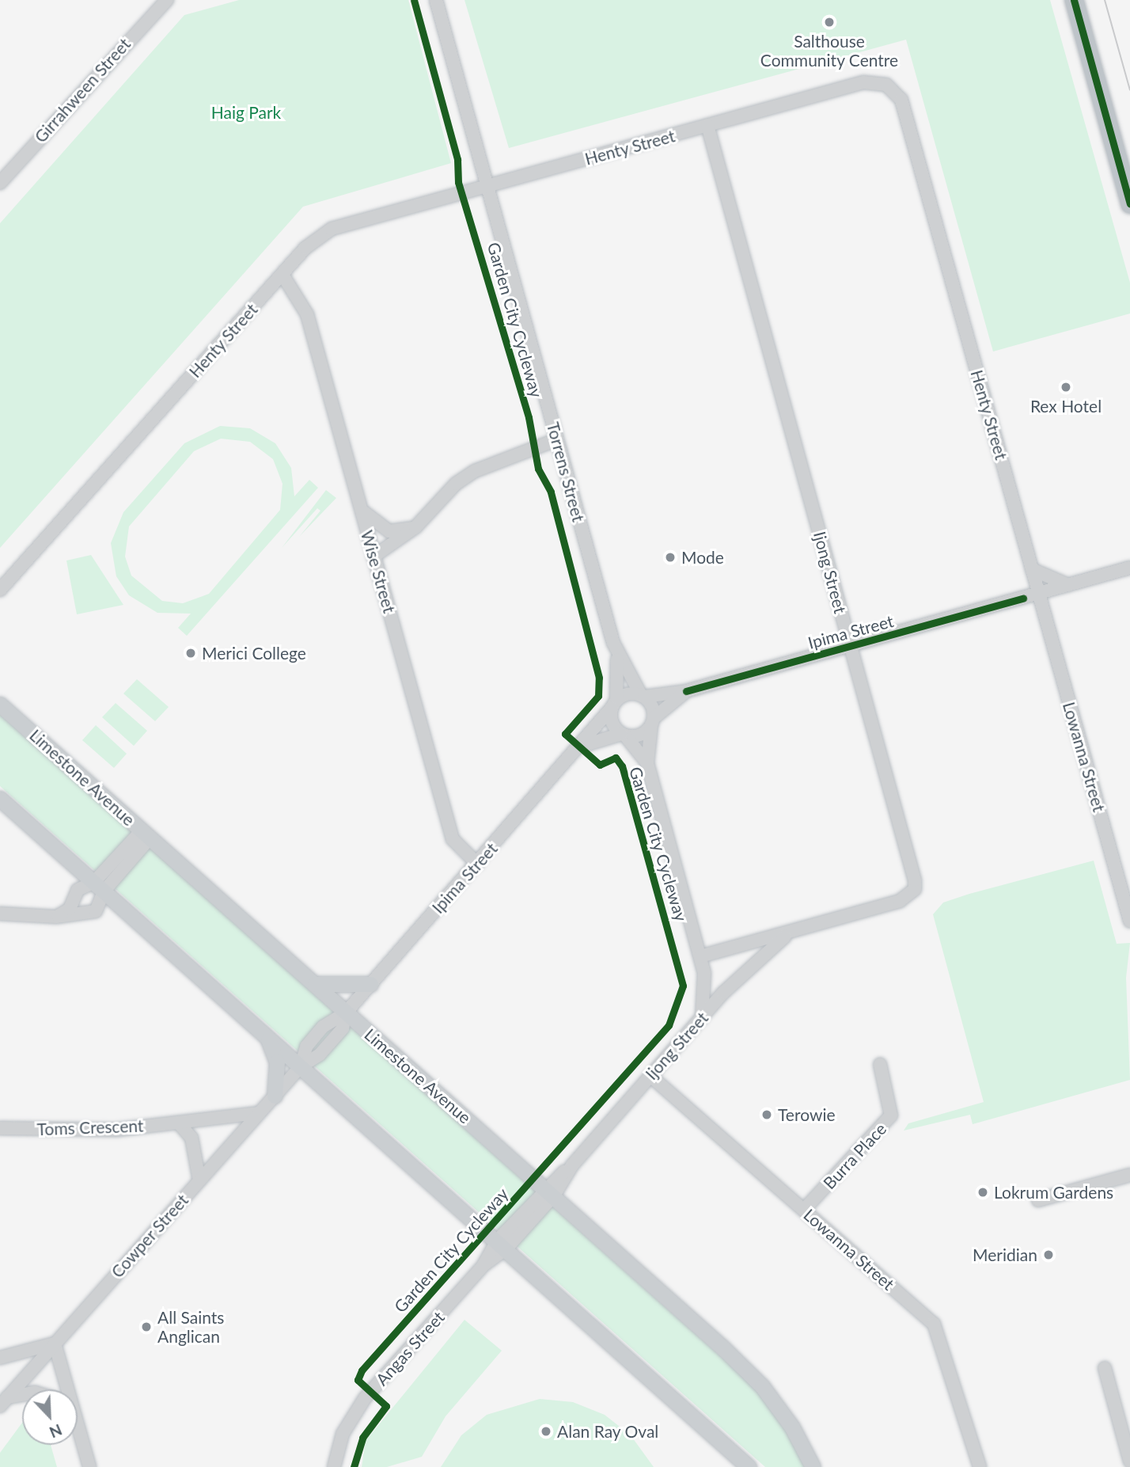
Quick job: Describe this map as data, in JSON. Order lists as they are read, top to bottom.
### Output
{
  "streets": {
    "main road": ["Limestone Avenue"],
    "street": [
      "Girrahween Street",
      "Henty Street",
      "Torrens Street",
      "Wise Street",
      "Ijong Street",
      "Ipima Street",
      "Lowanna Street",
      "Toms Crescent",
      "Burra Place",
      "Cowper Street",
      "Angas Street"
    ],
    "cycle path": ["Garden City Cycleway"]
  },
  "crossings": [
    ["Henty Street", "Torrens Street"],
    ["Henty Street", "Wise Street"],
    ["Henty Street", "Ijong Street"],
    ["Henty Street", "Ipima Street"],
    ["Henty Street", "Lowanna Street"],
    ["Torrens Street", "Ipima Street"],
    ["Wise Street", "Ipima Street"],
    ["Ijong Street", "Ipima Street"],
    ["Ijong Street", "Lowanna Street"],
    ["Ijong Street", "Limestone Avenue"],
    ["Ijong Street", "Angas Street"],
    ["Ipima Street", "Lowanna Street"],
    ["Ipima Street", "Limestone Avenue"],
    ["Ipima Street", "Cowper Street"],
    ["Lowanna Street", "Burra Place"],
    ["Toms Crescent", "Cowper Street"]
  ],
  "parks": ["Haig Park"],
  "places": [
    "Salthouse Community Centre",
    "Rex Hotel",
    "Mode",
    "Merici College",
    "Terowie",
    "Lokrum Gardens",
    "Meridian",
    "All Saints Anglican",
    "Alan Ray Oval"
  ],
  "north": "bottom right"
}
